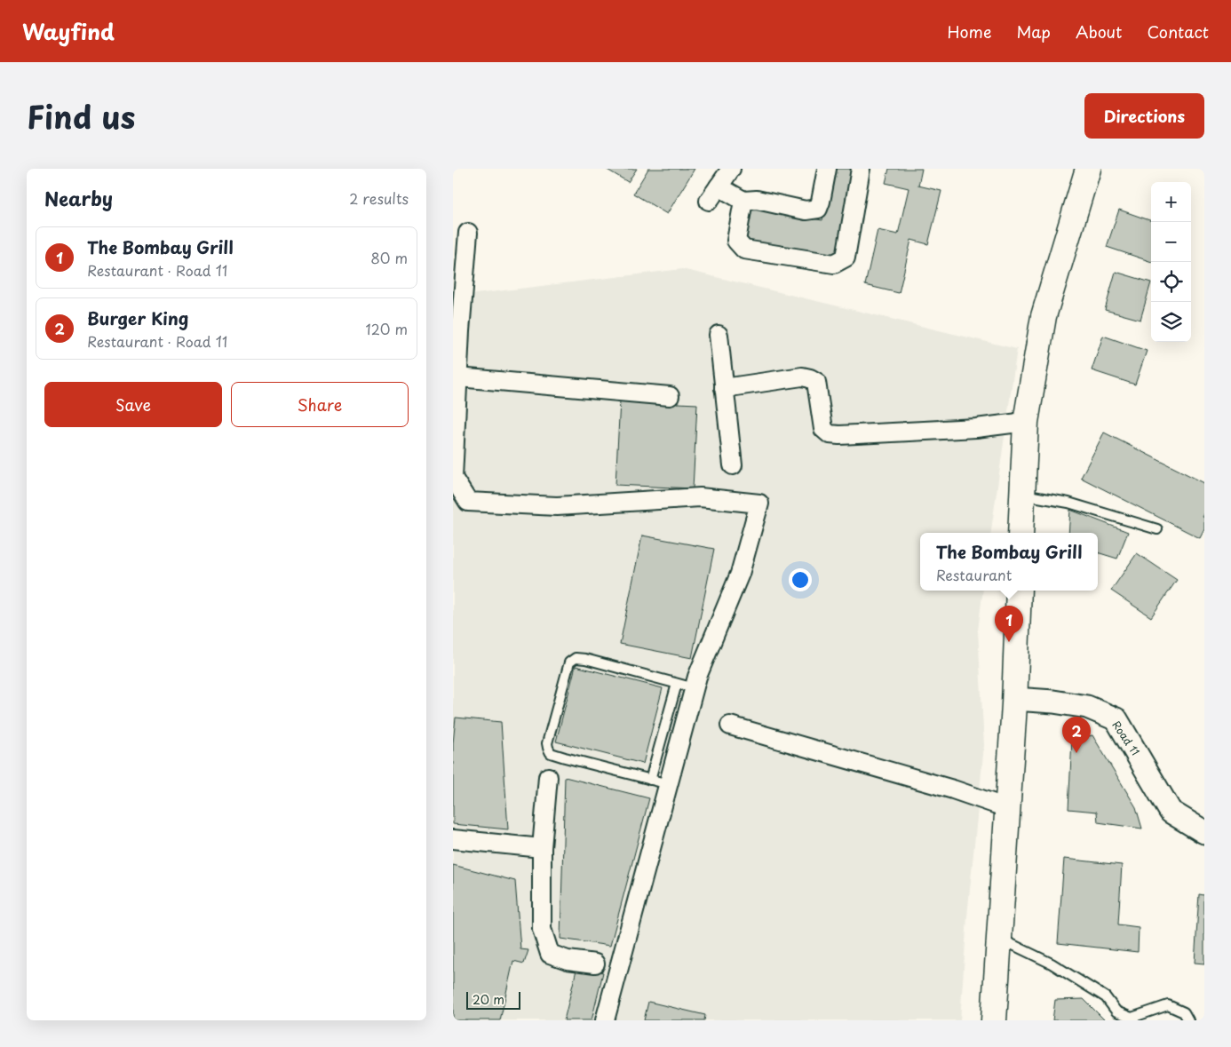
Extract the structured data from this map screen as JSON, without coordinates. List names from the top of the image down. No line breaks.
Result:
{"streets":{"street":["Road 11"]},"scale_bar":"20 m","page":{"header":"Wayfind","nav":["Home","Map","About","Contact"],"title":"Find us","buttons":["Directions",["Save","Share"]],"heading":["Nearby","2 results"],"map_buttons":["+","−"],"list":[{"mark":"1","name":"The Bombay Grill","note":"Restaurant · Road 11","value":"80 m"},{"mark":"2","name":"Burger King","note":"Restaurant · Road 11","value":"120 m"}],"popup":["The Bombay Grill","Restaurant"],"pins":["1","2"],"scale":"20 m"}}
